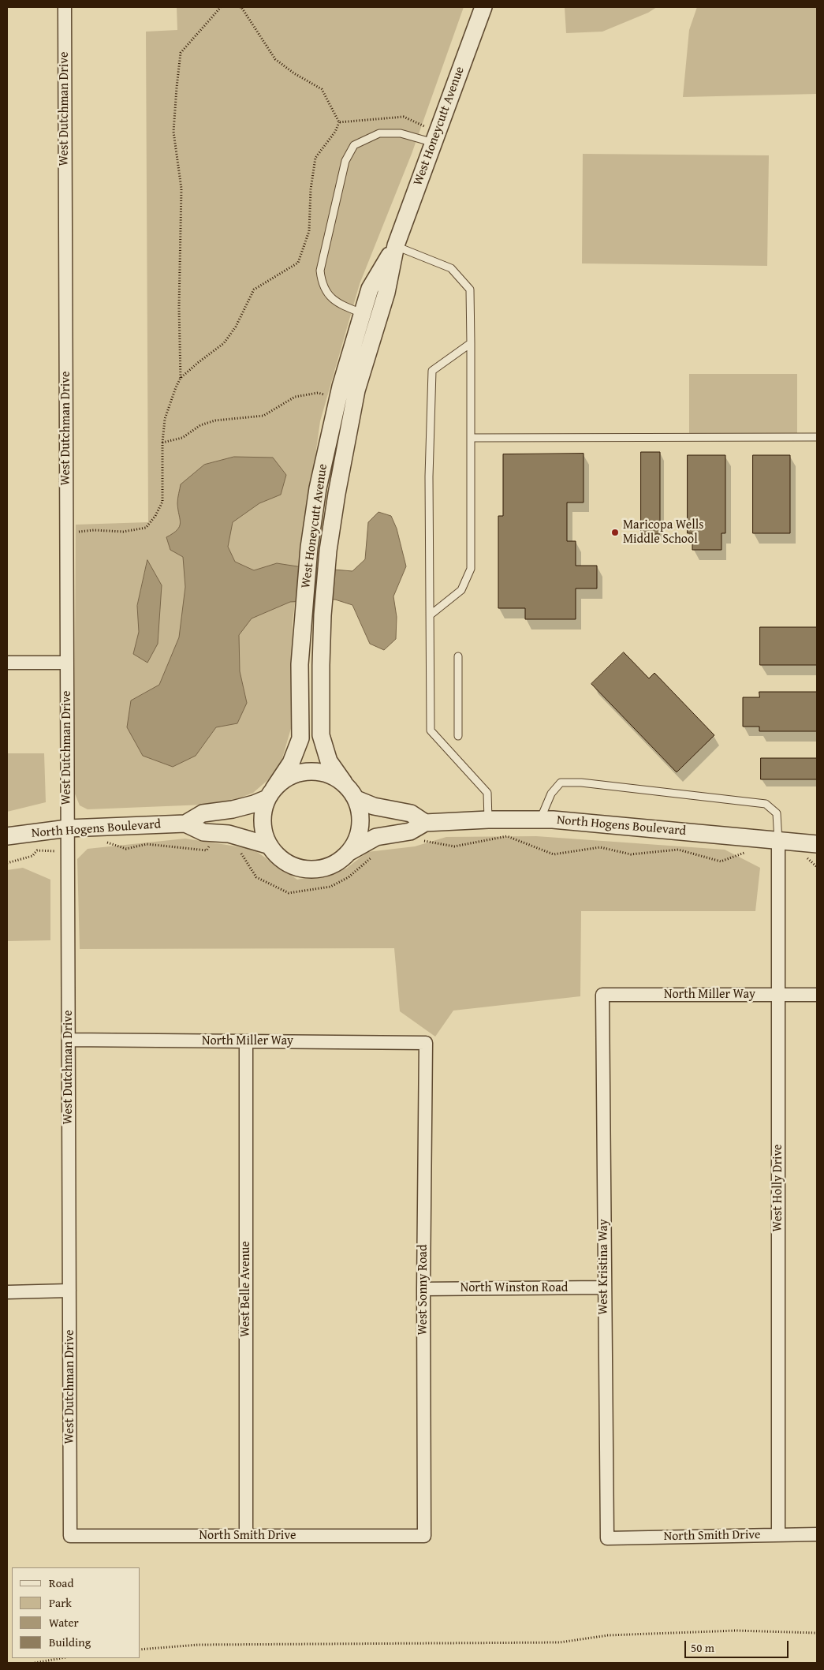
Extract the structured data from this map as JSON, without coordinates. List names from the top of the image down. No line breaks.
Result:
{"streets":{"street":["West Dutchman Drive","West Honeycutt Avenue","North Hogens Boulevard","North Miller Way","West Holly Drive","West Kristina Way","North Winston Road","West Belle Avenue","West Sonny Road","North Smith Drive"]},"crossings":[["West Dutchman Drive","North Hogens Boulevard"],["West Dutchman Drive","North Miller Way"],["West Dutchman Drive","North Smith Drive"],["West Honeycutt Avenue","North Hogens Boulevard"],["North Hogens Boulevard","West Holly Drive"],["North Miller Way","West Holly Drive"],["North Miller Way","West Kristina Way"],["North Miller Way","West Belle Avenue"],["North Miller Way","West Sonny Road"],["West Holly Drive","North Smith Drive"],["West Kristina Way","North Winston Road"],["West Kristina Way","North Smith Drive"],["North Winston Road","West Sonny Road"],["West Belle Avenue","North Smith Drive"],["West Sonny Road","North Smith Drive"]],"places":["Maricopa Wells Middle School"],"legend":["Road","Park","Water","Building"],"scale_bar":"50 m"}
